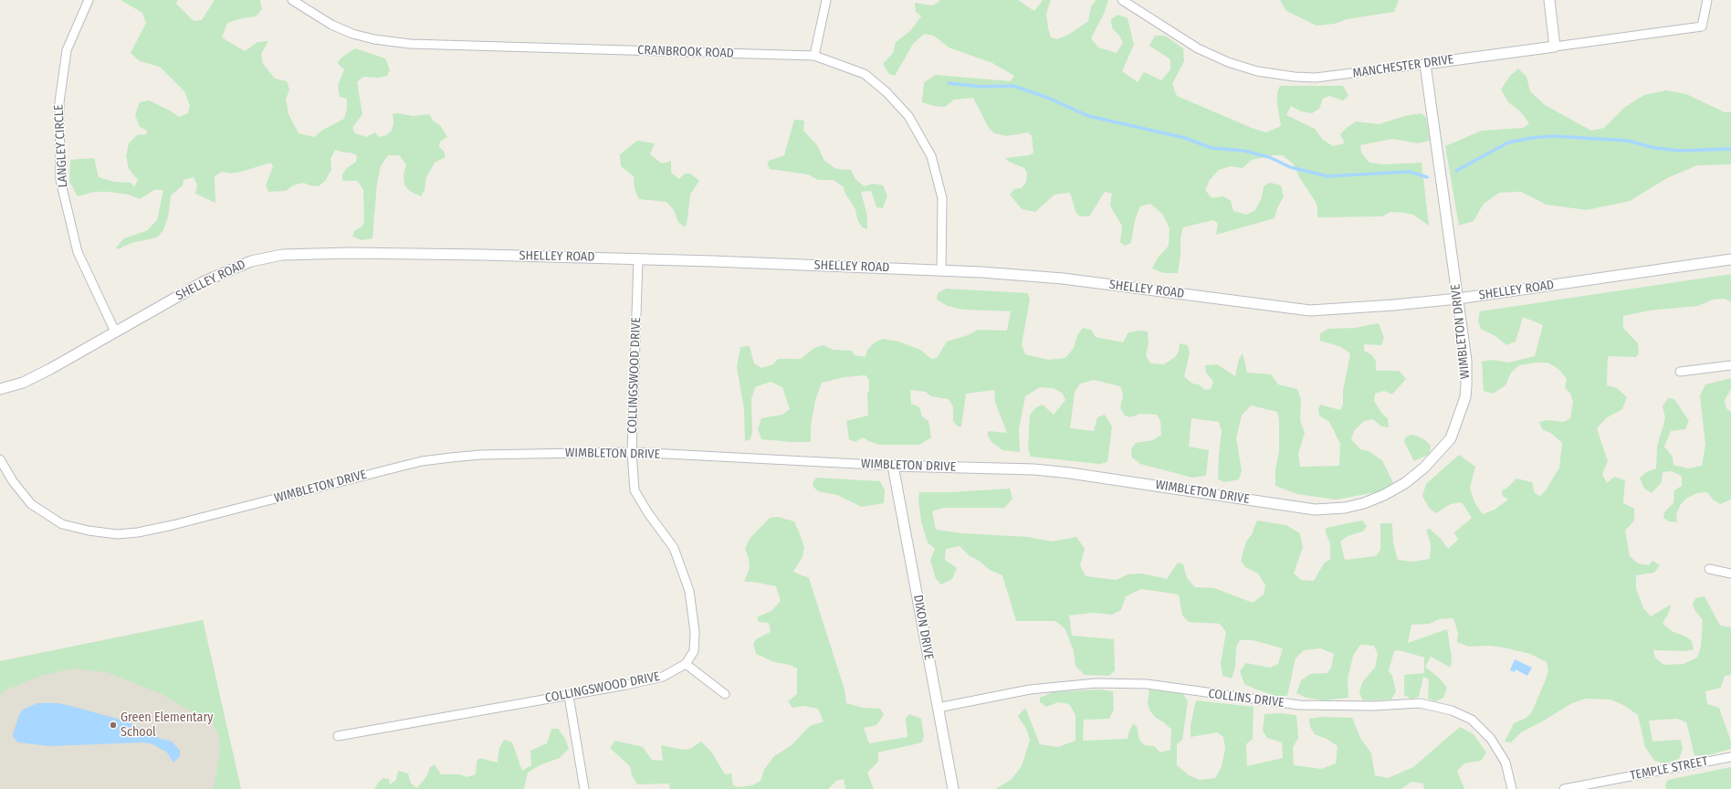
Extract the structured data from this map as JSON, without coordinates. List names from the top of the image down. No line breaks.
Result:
{"streets":{"street":["CRANBROOK ROAD","MANCHESTER DRIVE","LANGLEY CIRCLE","SHELLEY ROAD","WIMBLETON DRIVE","COLLINGSWOOD DRIVE","DIXON DRIVE","COLLINS DRIVE","TEMPLE STREET"]},"crossings":[["CRANBROOK ROAD","SHELLEY ROAD"],["MANCHESTER DRIVE","WIMBLETON DRIVE"],["LANGLEY CIRCLE","SHELLEY ROAD"],["SHELLEY ROAD","WIMBLETON DRIVE"],["SHELLEY ROAD","COLLINGSWOOD DRIVE"],["WIMBLETON DRIVE","COLLINGSWOOD DRIVE"],["WIMBLETON DRIVE","DIXON DRIVE"],["DIXON DRIVE","COLLINS DRIVE"]],"places":["Green Elementary School"]}
